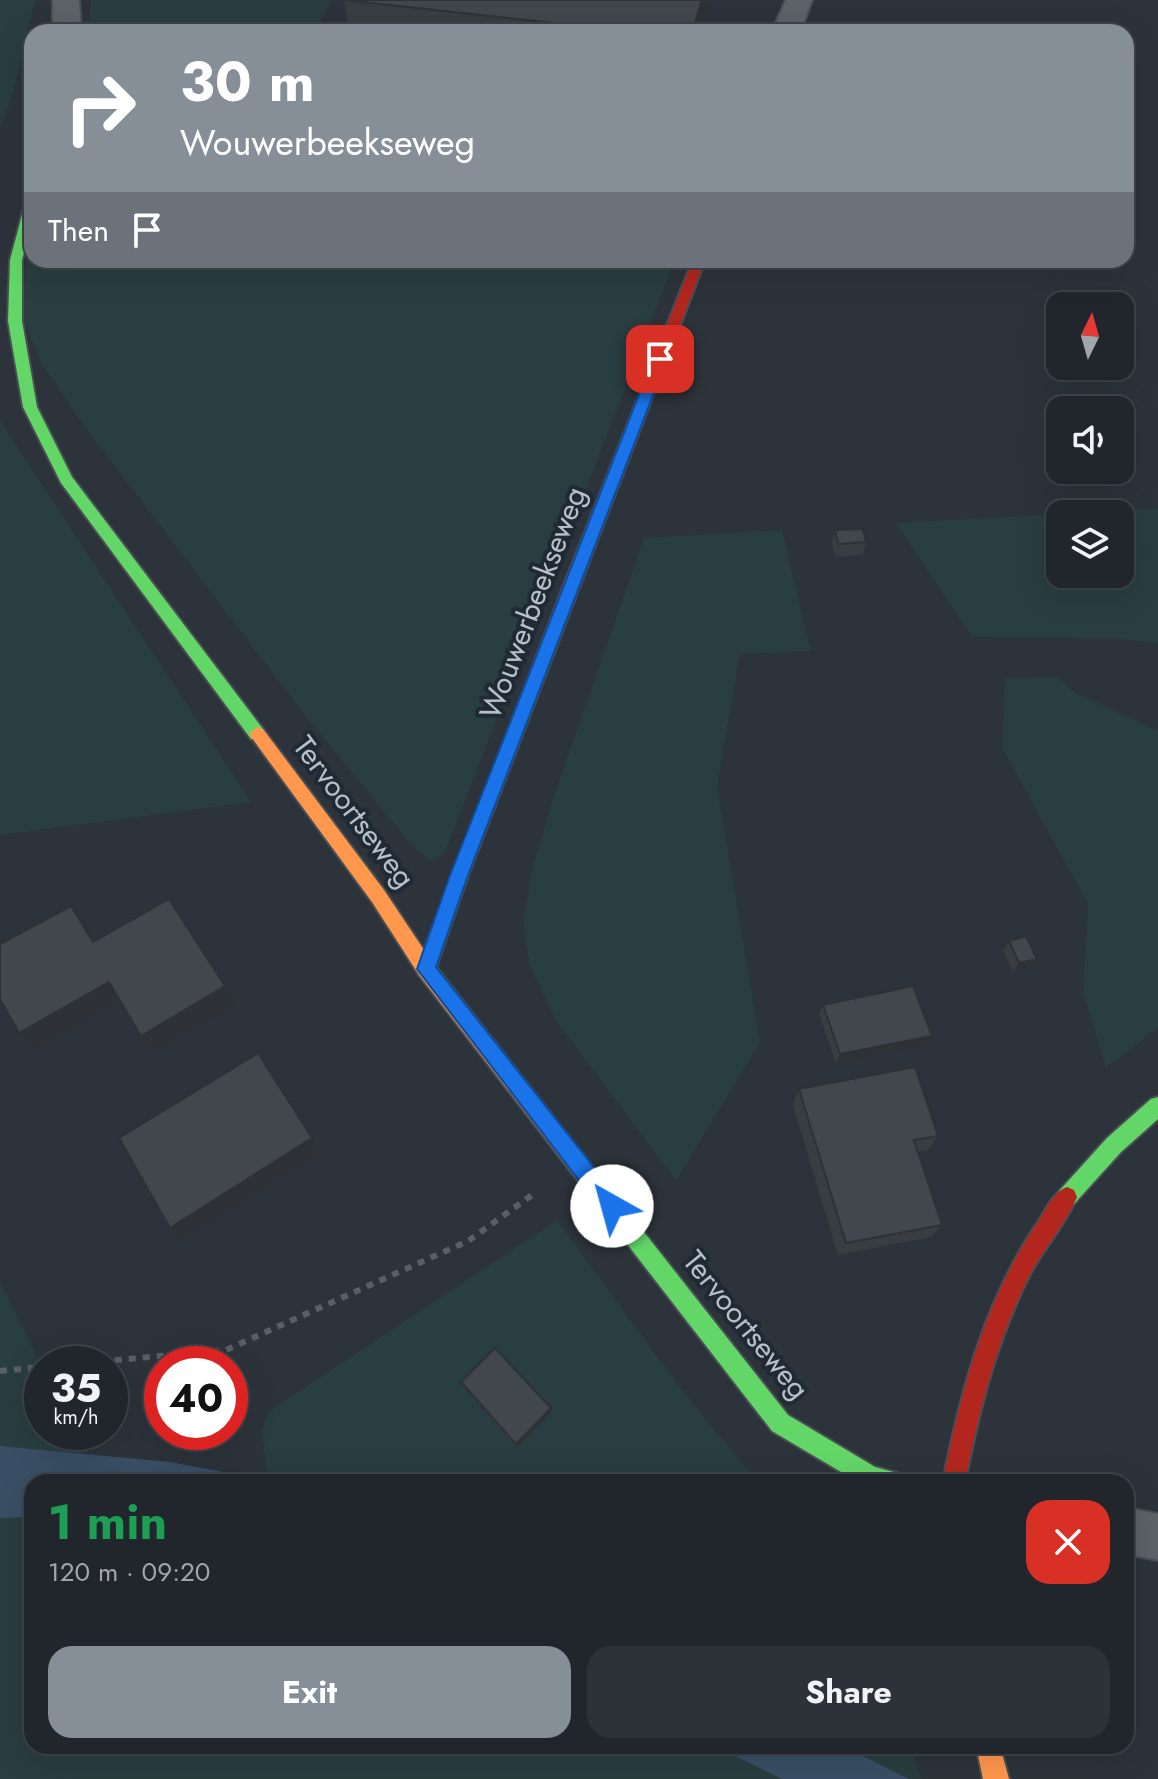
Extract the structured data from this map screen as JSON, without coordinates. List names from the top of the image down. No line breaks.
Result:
{"streets":{"street":["Wouwerbeekseweg","Tervoortseweg"]},"crossings":[["Wouwerbeekseweg","Tervoortseweg"]],"north":"top","page":{"turn":["30 m","Wouwerbeekseweg"],"then":"Then","speed":"35 km/h","limit":"40","heading":["1 min","120 m · 09:20"],"buttons":["Exit","Share"]}}
